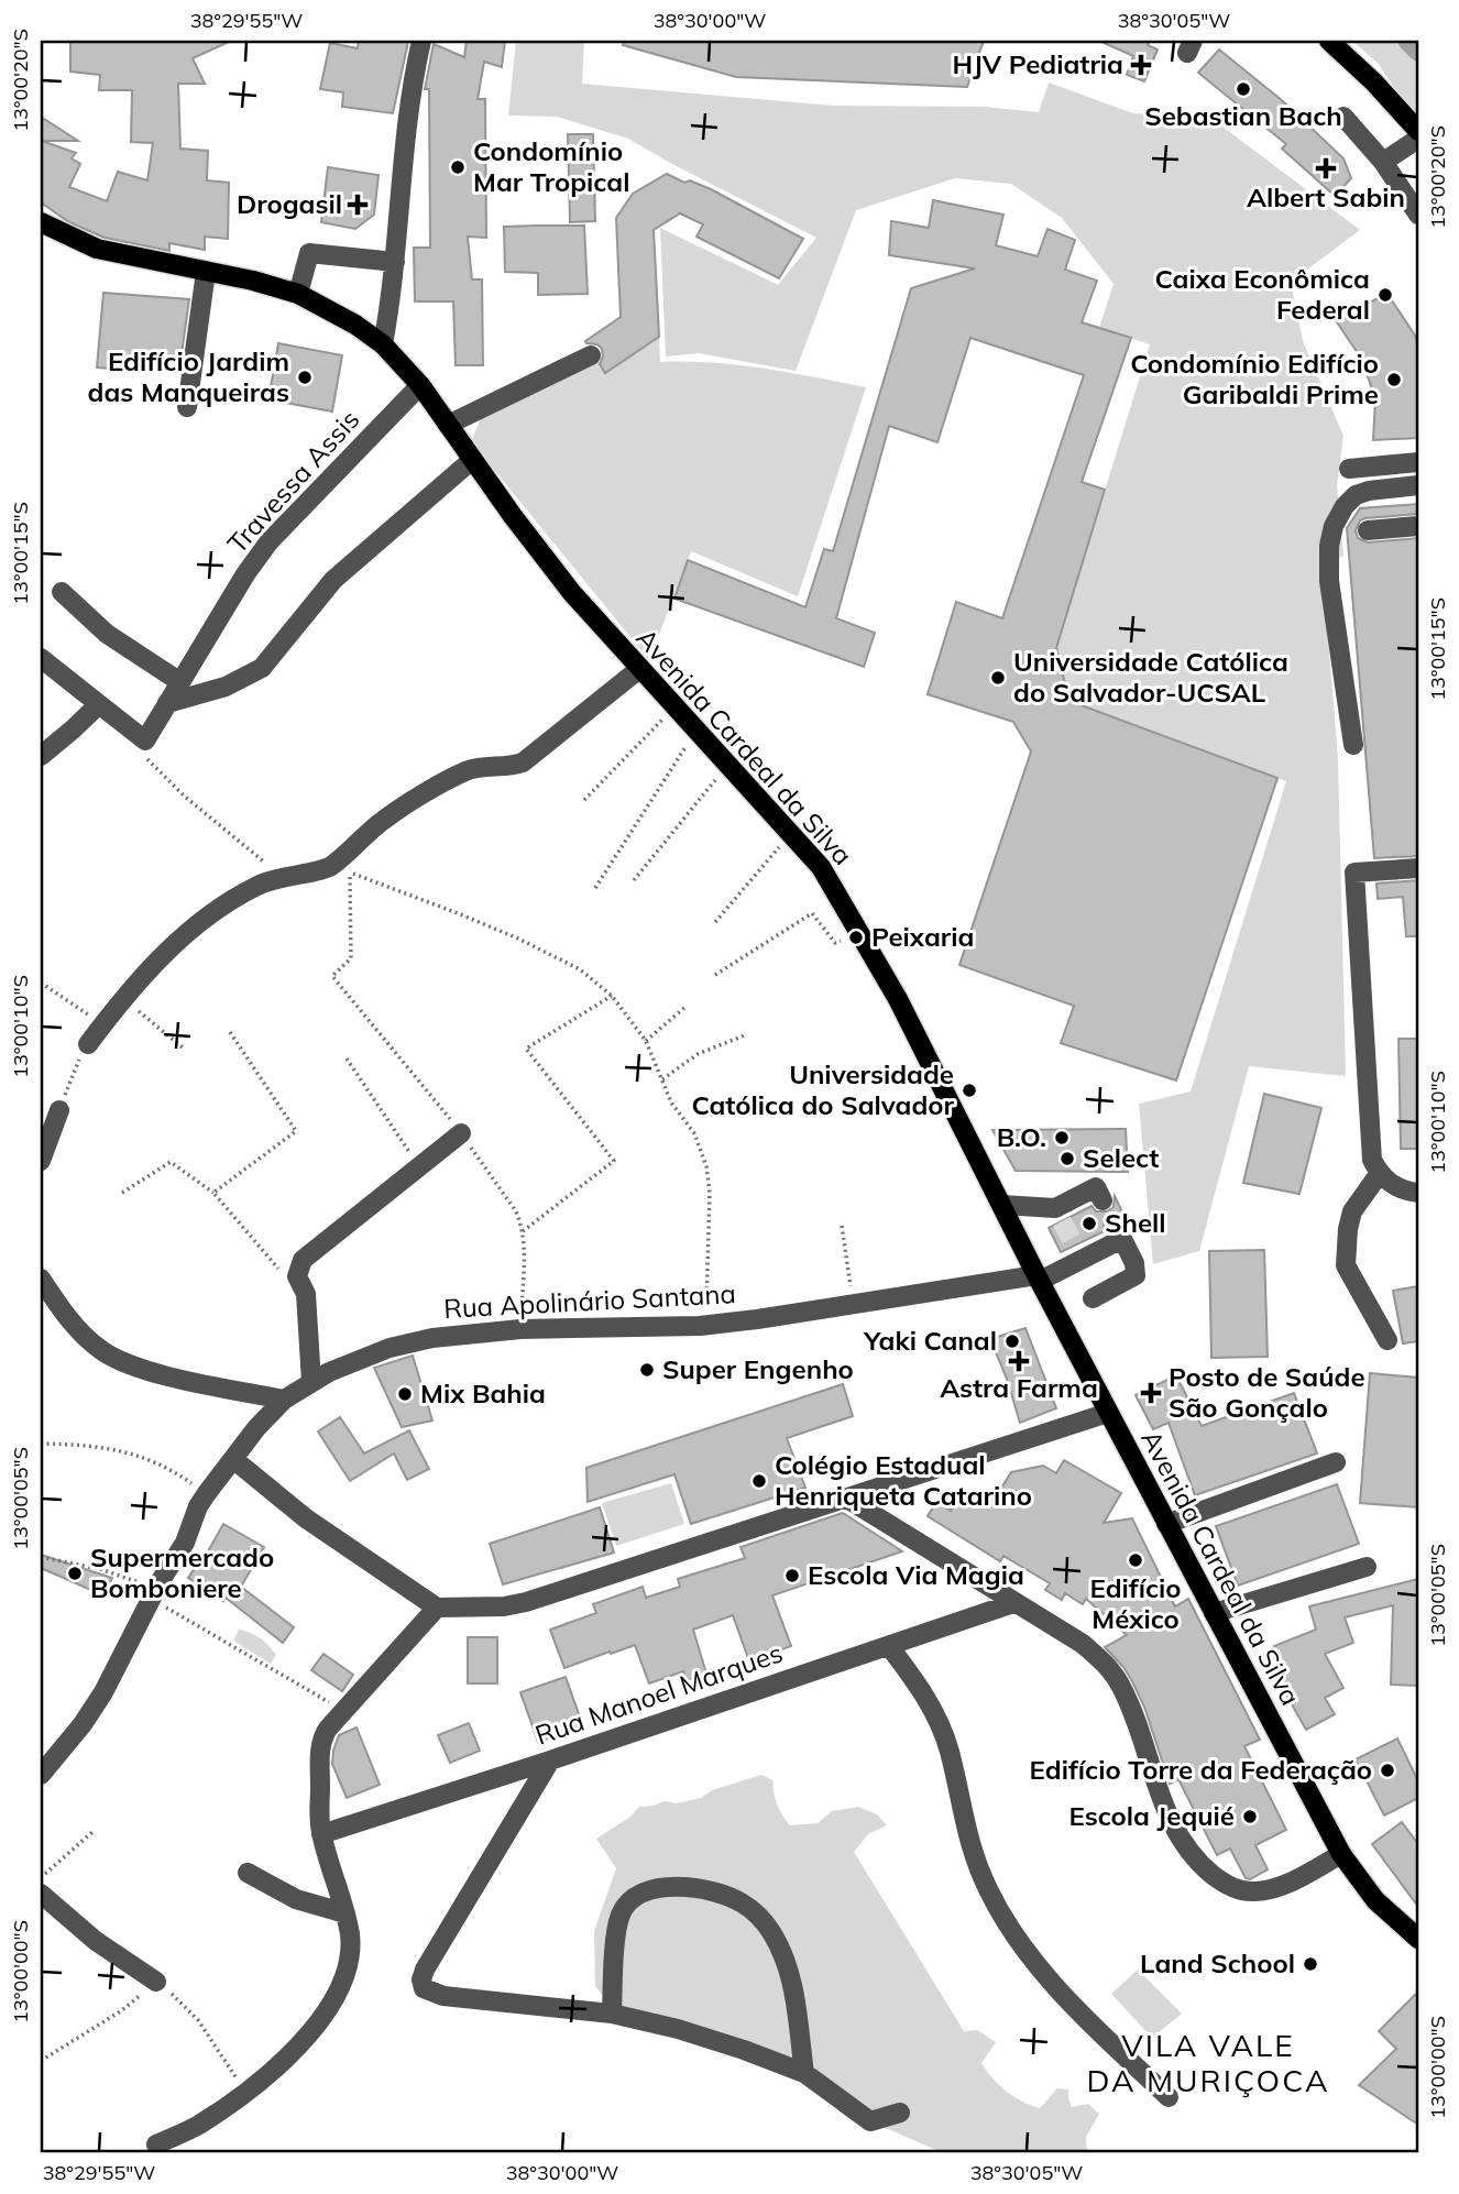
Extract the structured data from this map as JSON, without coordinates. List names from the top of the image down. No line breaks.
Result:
{"streets":{"main road":["Avenida Cardeal da Silva"],"street":["Travessa Assis","Rua Apolinário Santana","Rua Manoel Marques"]},"crossings":[["Travessa Assis","Avenida Cardeal da Silva"],["Avenida Cardeal da Silva","Rua Apolinário Santana"]],"districts":["VILA VALE DA MURIÇOCA"],"places":{"health":["HJV Pediatria","Albert Sabin","Drogasil","Astra Farma","Posto de Saúde São Gonçalo"],"other":["Sebastian Bach","Condomínio Mar Tropical","Caixa Econômica Federal","Edifício Jardim das Manqueiras","Condomínio Edifício Garibaldi Prime","Universidade Católica do Salvador-UCSAL","Peixaria","Universidade Católica do Salvador","B.O.","Select","Shell","Yaki Canal","Super Engenho","Mix Bahia","Colégio Estadual Henriqueta Catarino","Edifício México","Supermercado Bomboniere","Escola Via Magia","Edifício Torre da Federação","Escola Jequié","Land School"]},"coordinates":["38°29'55\"W","38°30'00\"W","38°30'05\"W","13°00'20\"S","13°00'15\"S","13°00'10\"S","13°00'05\"S","13°00'00\"S"]}
